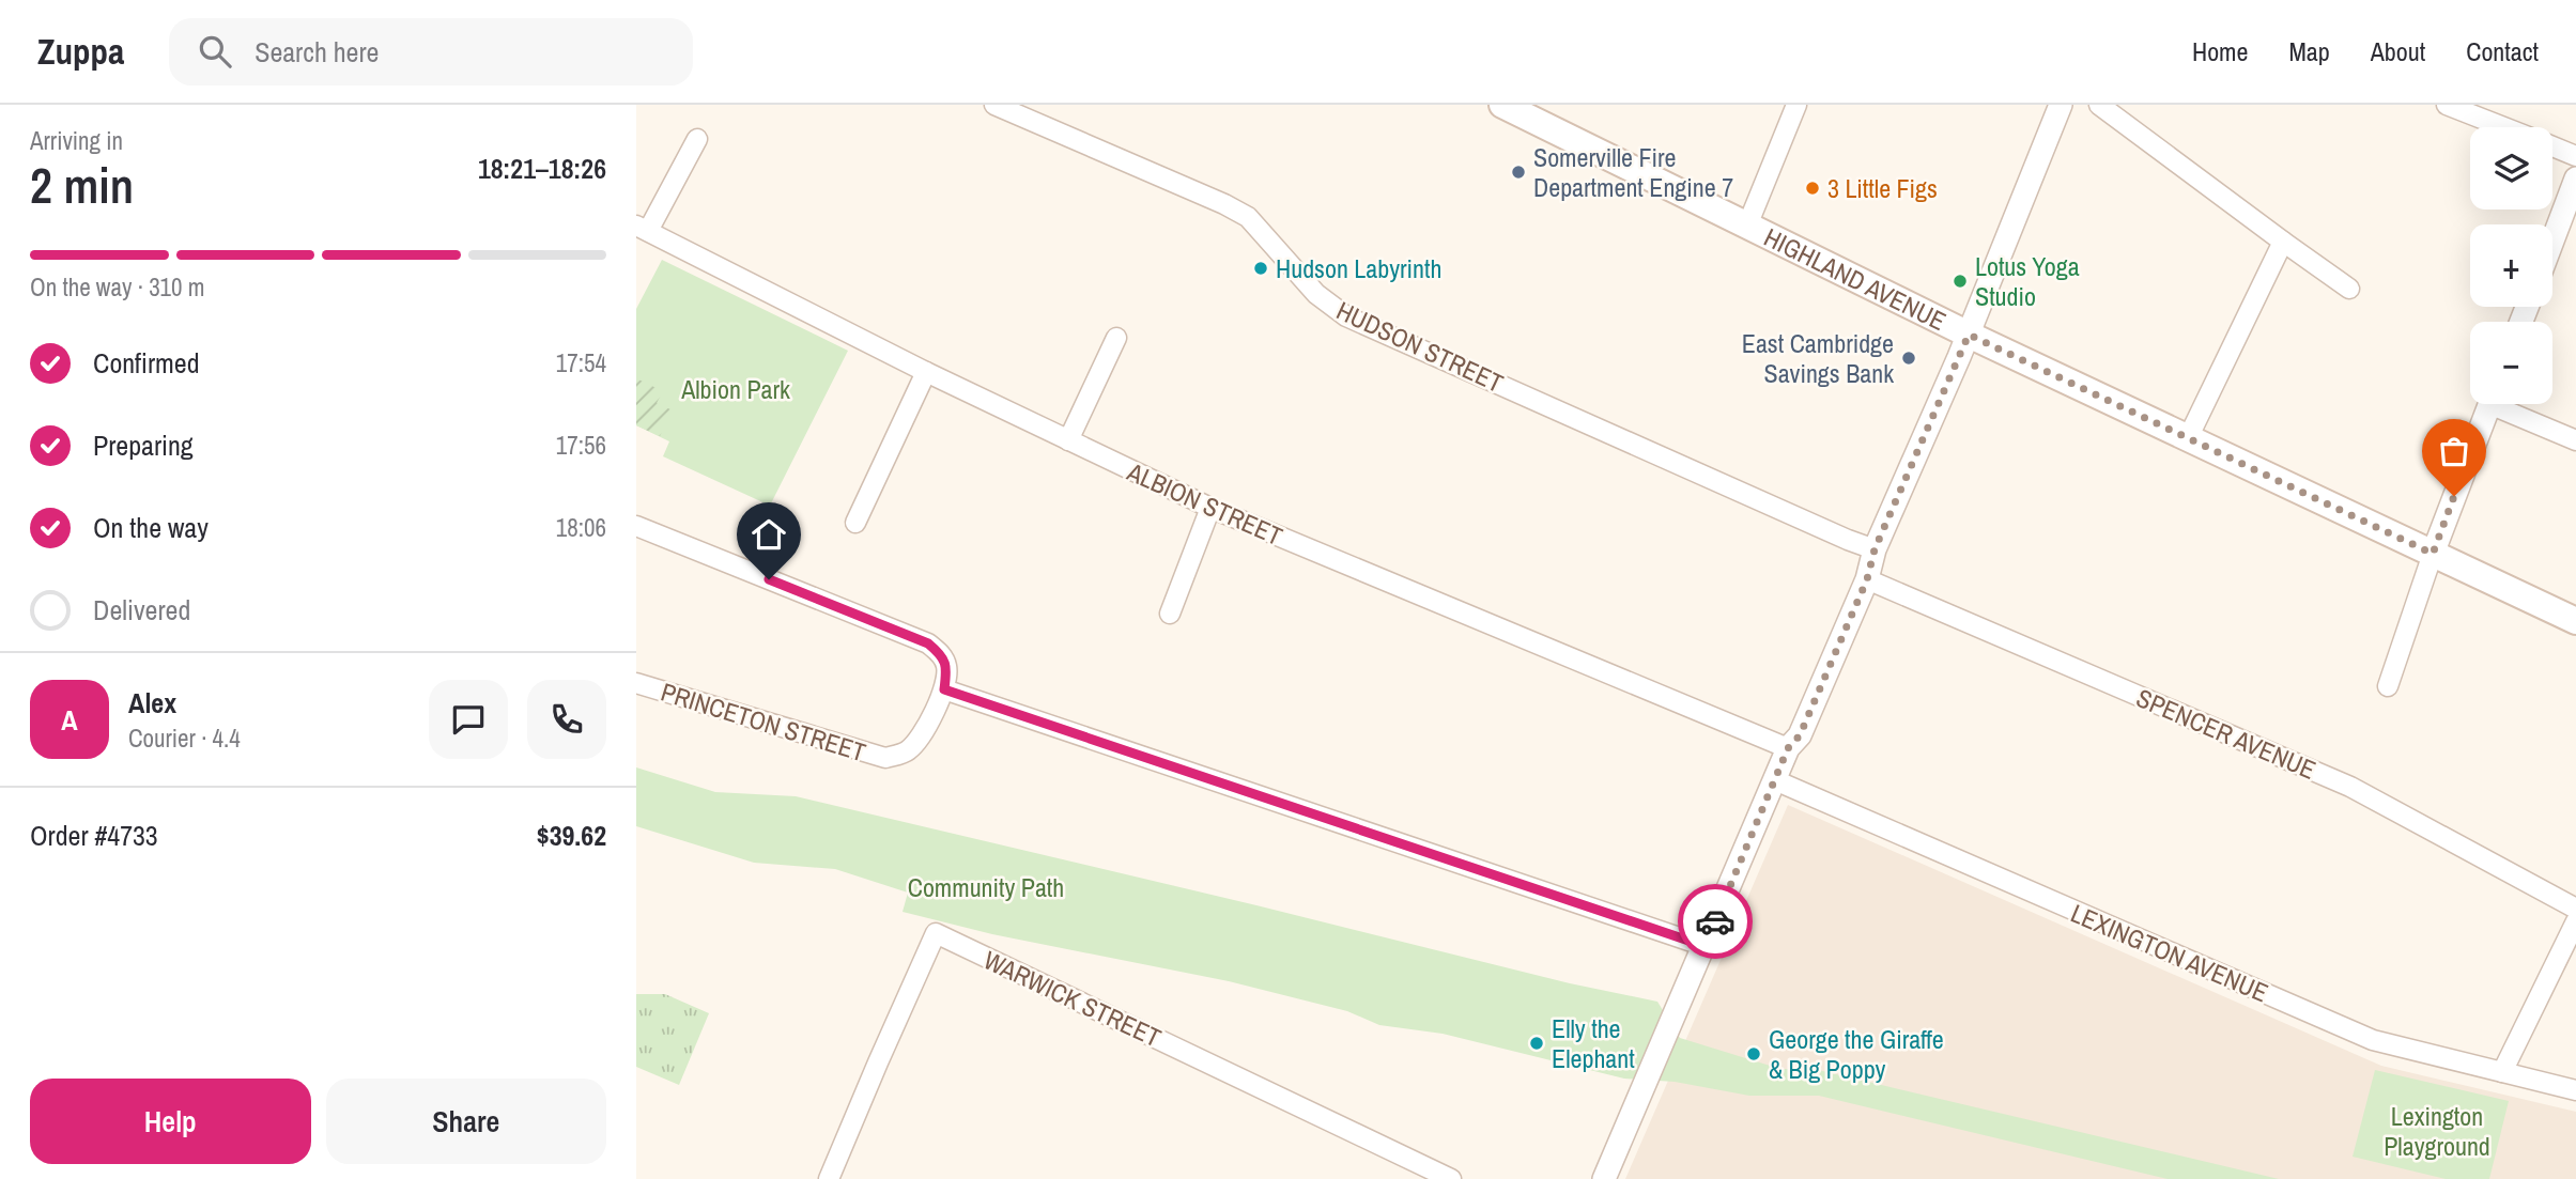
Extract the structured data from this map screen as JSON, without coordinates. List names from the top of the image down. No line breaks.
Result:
{"streets":{"main road":["HIGHLAND AVENUE"],"street":["HUDSON STREET","ALBION STREET","PRINCETON STREET","SPENCER AVENUE","LEXINGTON AVENUE","WARWICK STREET"]},"parks":["Albion Park","Community Path","Lexington Playground"],"places":["Somerville Fire Department Engine 7","3 Little Figs","Hudson Labyrinth","Lotus Yoga Studio","East Cambridge Savings Bank","Elly the Elephant","George the Giraffe & Big Poppy"],"page":{"header":"Zuppa","search":"Search here","nav":["Home","Map","About","Contact"],"heading":["2 min","Arriving in","18:21–18:26"],"panel":["Alex","Courier · 4.4","Order #4733","$39.62"],"map_buttons":["+","−"],"bar":"On the way · 310 m","list":[["Confirmed","17:54"],["Preparing","17:56"],["On the way","18:06"],"Delivered"],"round":"A","buttons":["Help","Share"]}}
